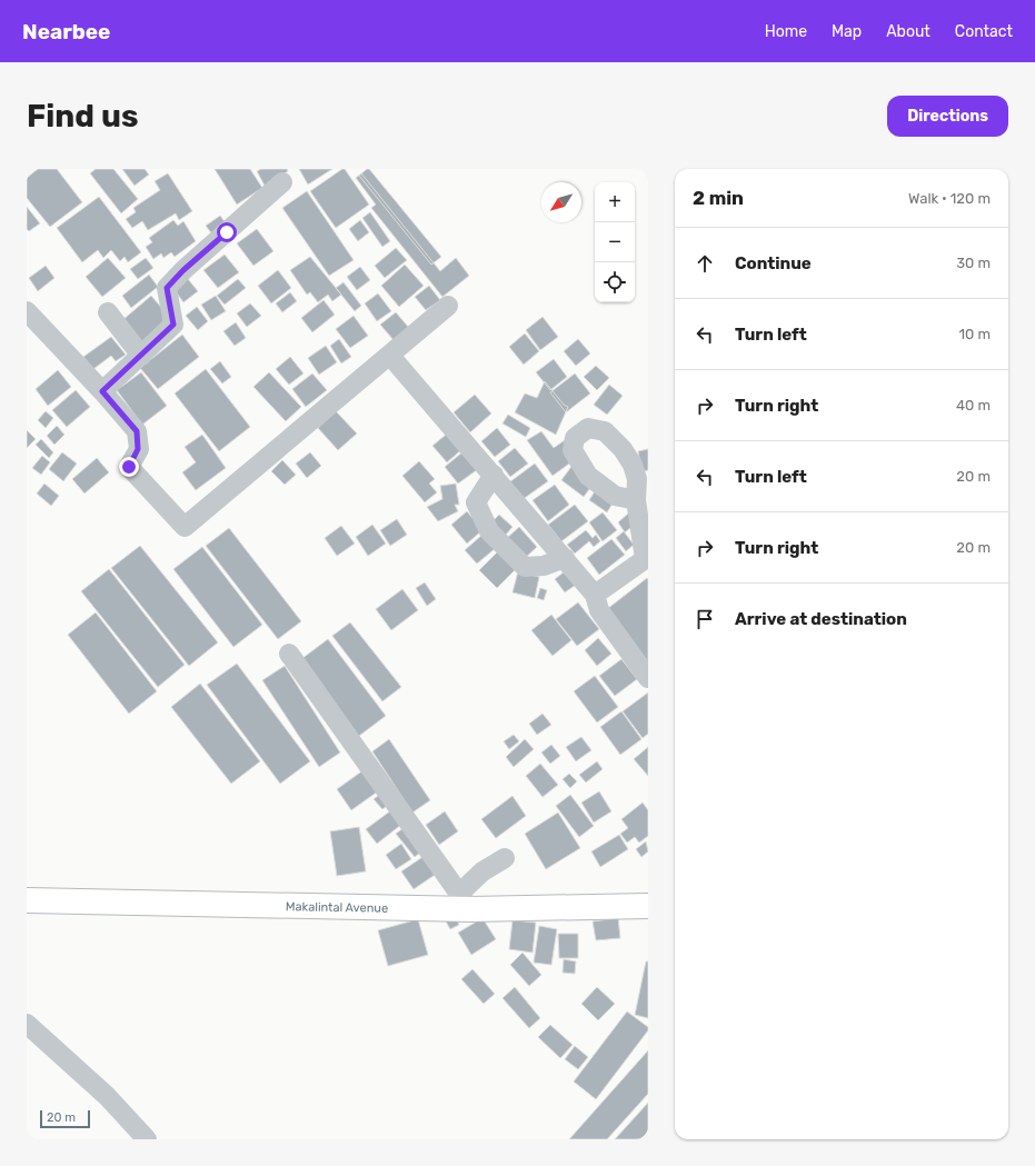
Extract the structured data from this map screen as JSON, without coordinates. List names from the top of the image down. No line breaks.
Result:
{"streets":{"main road":["Makalintal Avenue"]},"scale_bar":"20 m","north":"bottom left","page":{"header":"Nearbee","nav":["Home","Map","About","Contact"],"buttons":"Directions","title":"Find us","heading":["2 min","Walk · 120 m"],"map_buttons":["+","−"],"list":[["Continue","30 m"],["Turn left","10 m"],["Turn right","40 m"],["Turn left","20 m"],["Turn right","20 m"],"Arrive at destination"],"scale":"20 m"}}
